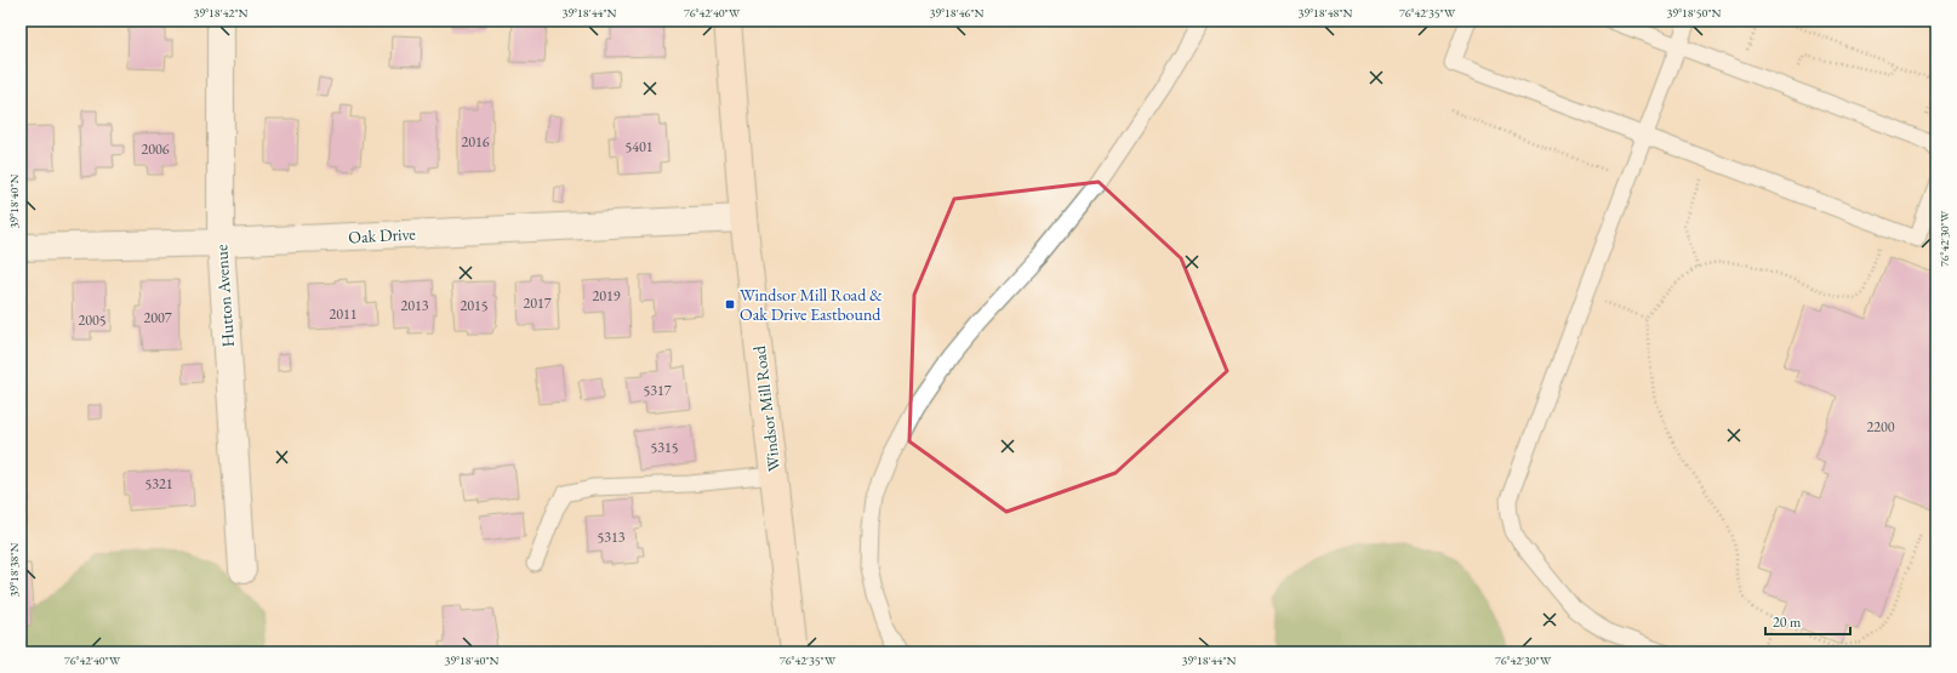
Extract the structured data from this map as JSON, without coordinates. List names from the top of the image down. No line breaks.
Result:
{"streets":{"main road":["Windsor Mill Road"],"street":["Oak Drive","Hutton Avenue"]},"crossings":[["Oak Drive","Hutton Avenue"],["Oak Drive","Windsor Mill Road"]],"places":{"transit":["Windsor Mill Road & Oak Drive Eastbound"]},"house_numbers":["2016","5401","2006","2019","2017","2013","2015","2011","2007","2005","5317","2200","5315","5321","5313"],"scale_bar":"20 m","coordinates":["39°18'42\"N","39°18'44\"N","76°42'40\"W","39°18'46\"N","39°18'48\"N","76°42'35\"W","39°18'50\"N","39°18'40\"N","76°42'30\"W","39°18'38\"N"]}
